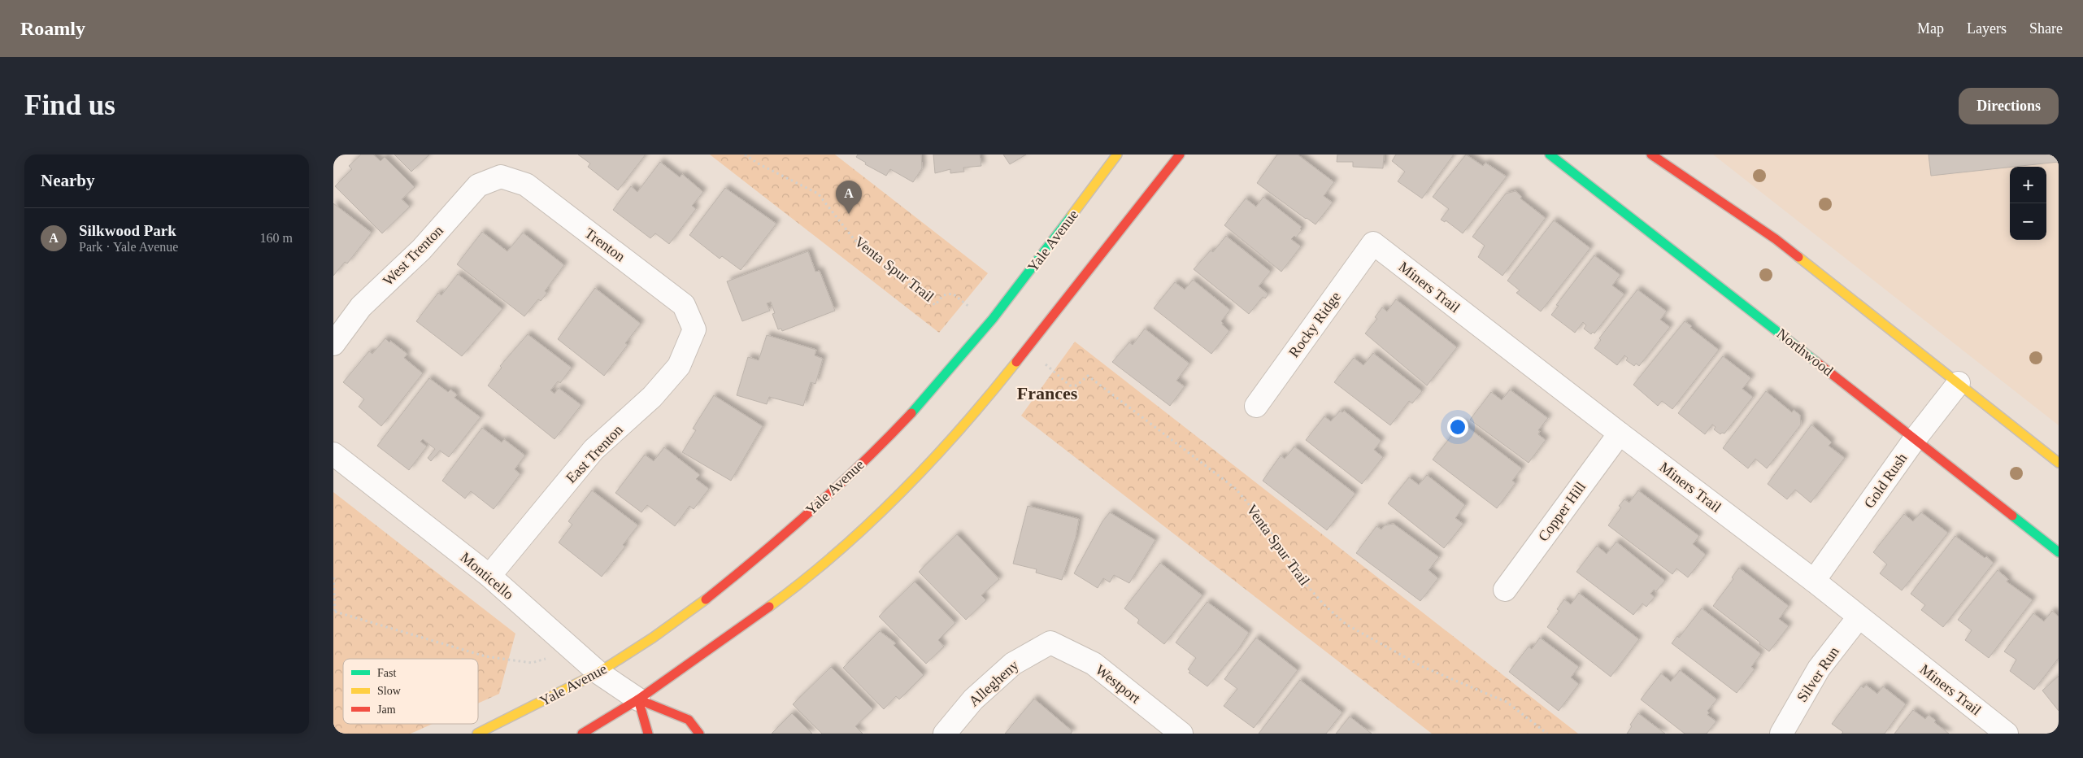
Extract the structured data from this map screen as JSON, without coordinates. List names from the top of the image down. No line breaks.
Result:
{"streets":{"main road":["Yale Avenue","Northwood","Monticello"],"street":["Trenton","West Trenton","Miners Trail","Rocky Ridge","East Trenton","Gold Rush","Copper Hill","Silver Run","Allegheny","Westport"],"path":["Venta Spur Trail"]},"crossings":[["Yale Avenue","Venta Spur Trail"],["Yale Avenue","Monticello"],["Trenton","West Trenton"],["Trenton","East Trenton"],["Miners Trail","Rocky Ridge"],["Miners Trail","Gold Rush"],["Miners Trail","Copper Hill"],["Miners Trail","Silver Run"],["Northwood","Gold Rush"],["East Trenton","Monticello"],["Allegheny","Westport"]],"districts":["Frances"],"legend":["Fast","Slow","Jam"],"page":{"header":"Roamly","nav":["Map","Layers","Share"],"buttons":"Directions","title":"Find us","heading":"Nearby","map_buttons":["+","−"],"pins":"A","list":[{"mark":"A","name":"Silkwood Park","note":"Park · Yale Avenue","value":"160 m"}]}}
